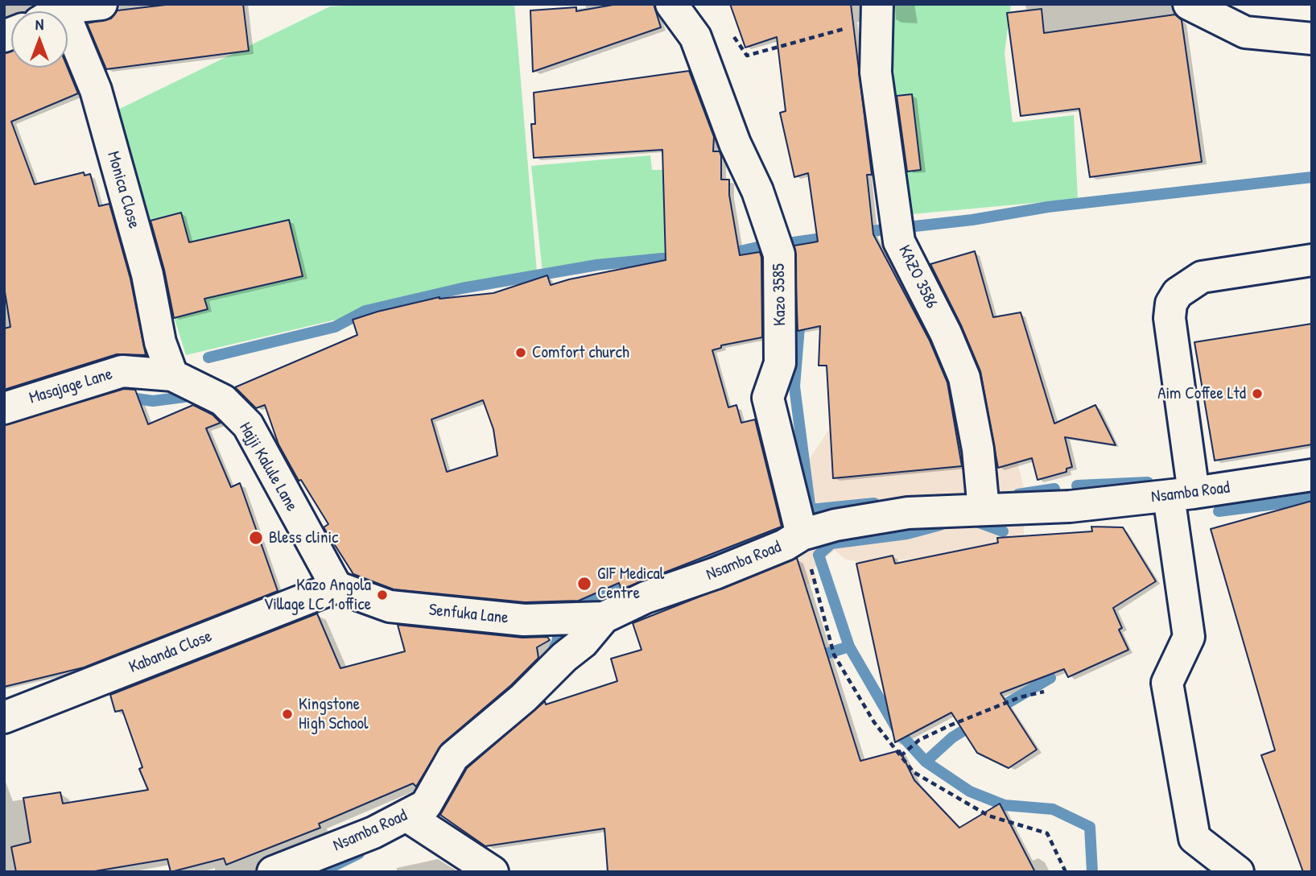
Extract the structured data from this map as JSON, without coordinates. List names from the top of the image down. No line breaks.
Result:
{"streets":{"street":["Monica Close","KAZO 3586","Kazo 3585","Masajage Lane","Hajji Kalule Lane","Nsamba Road","Senfuka Lane","Kabanda Close"]},"crossings":[["Monica Close","Masajage Lane"],["Monica Close","Hajji Kalule Lane"],["KAZO 3586","Nsamba Road"],["Kazo 3585","Nsamba Road"],["Masajage Lane","Hajji Kalule Lane"],["Hajji Kalule Lane","Senfuka Lane"],["Hajji Kalule Lane","Kabanda Close"],["Nsamba Road","Senfuka Lane"],["Senfuka Lane","Kabanda Close"]],"places":["Comfort church","Aim Coffee Ltd","Bless clinic","GIF Medical Centre","Kazo Angola Village LC 1 office","Kingstone High School"],"north":"top"}
